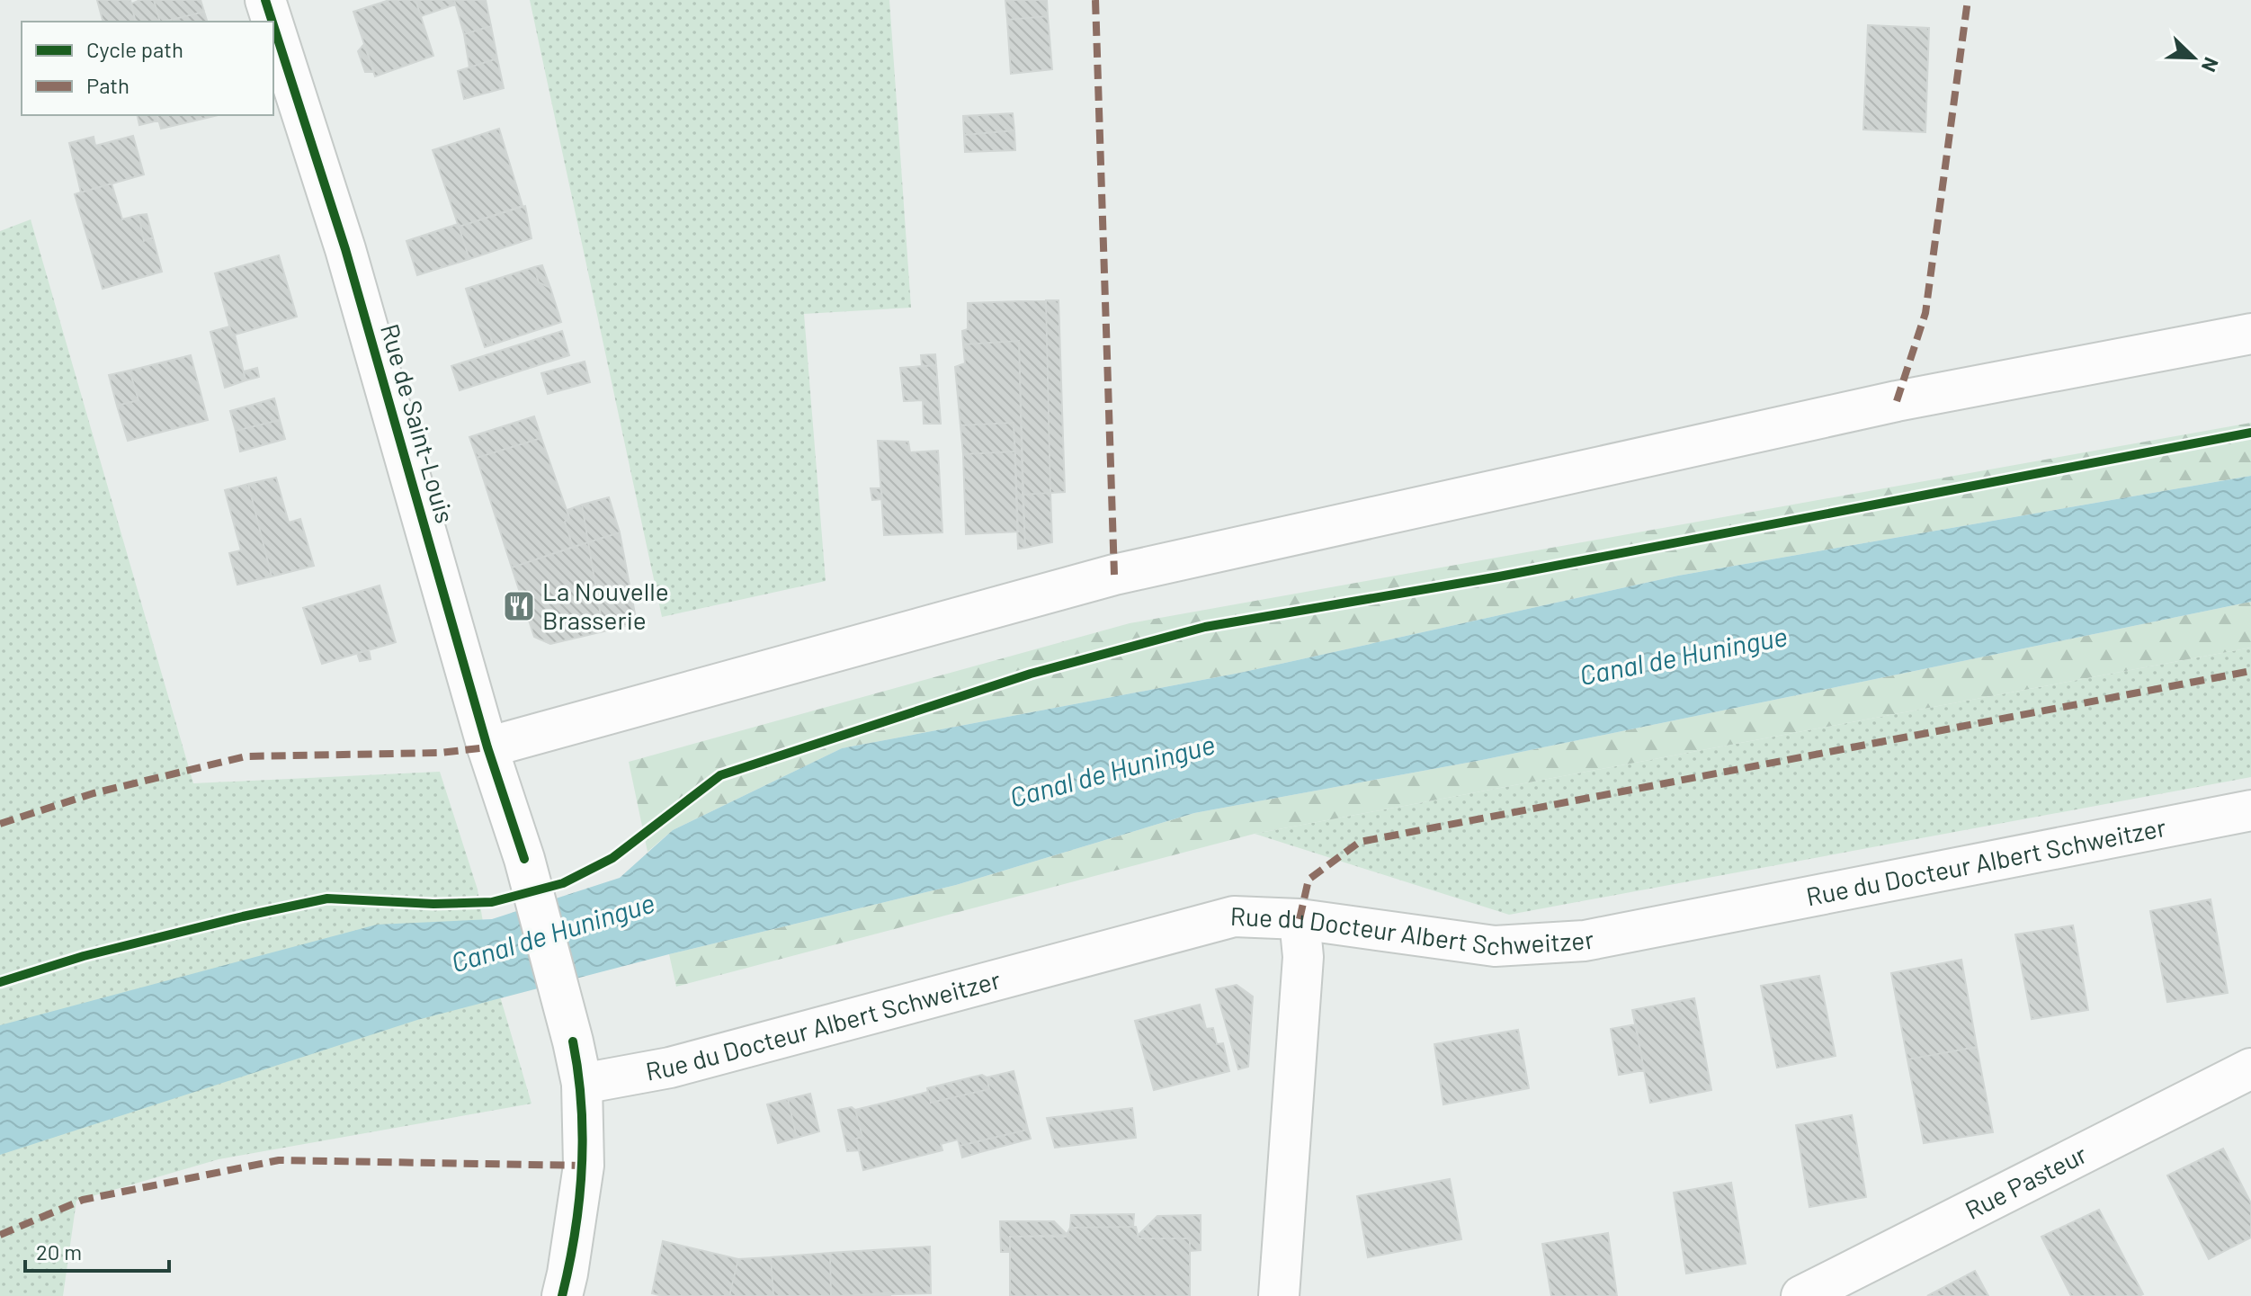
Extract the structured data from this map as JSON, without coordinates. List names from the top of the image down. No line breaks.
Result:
{"streets":{"street":["Rue de Saint-Louis","Rue du Docteur Albert Schweitzer","Rue Pasteur"]},"crossings":[["Rue de Saint-Louis","Rue du Docteur Albert Schweitzer"]],"water":["Canal de Huningue"],"places":{"restaurant":["La Nouvelle Brasserie"]},"legend":["Cycle path","Path"],"scale_bar":"20 m","north":"bottom right"}
